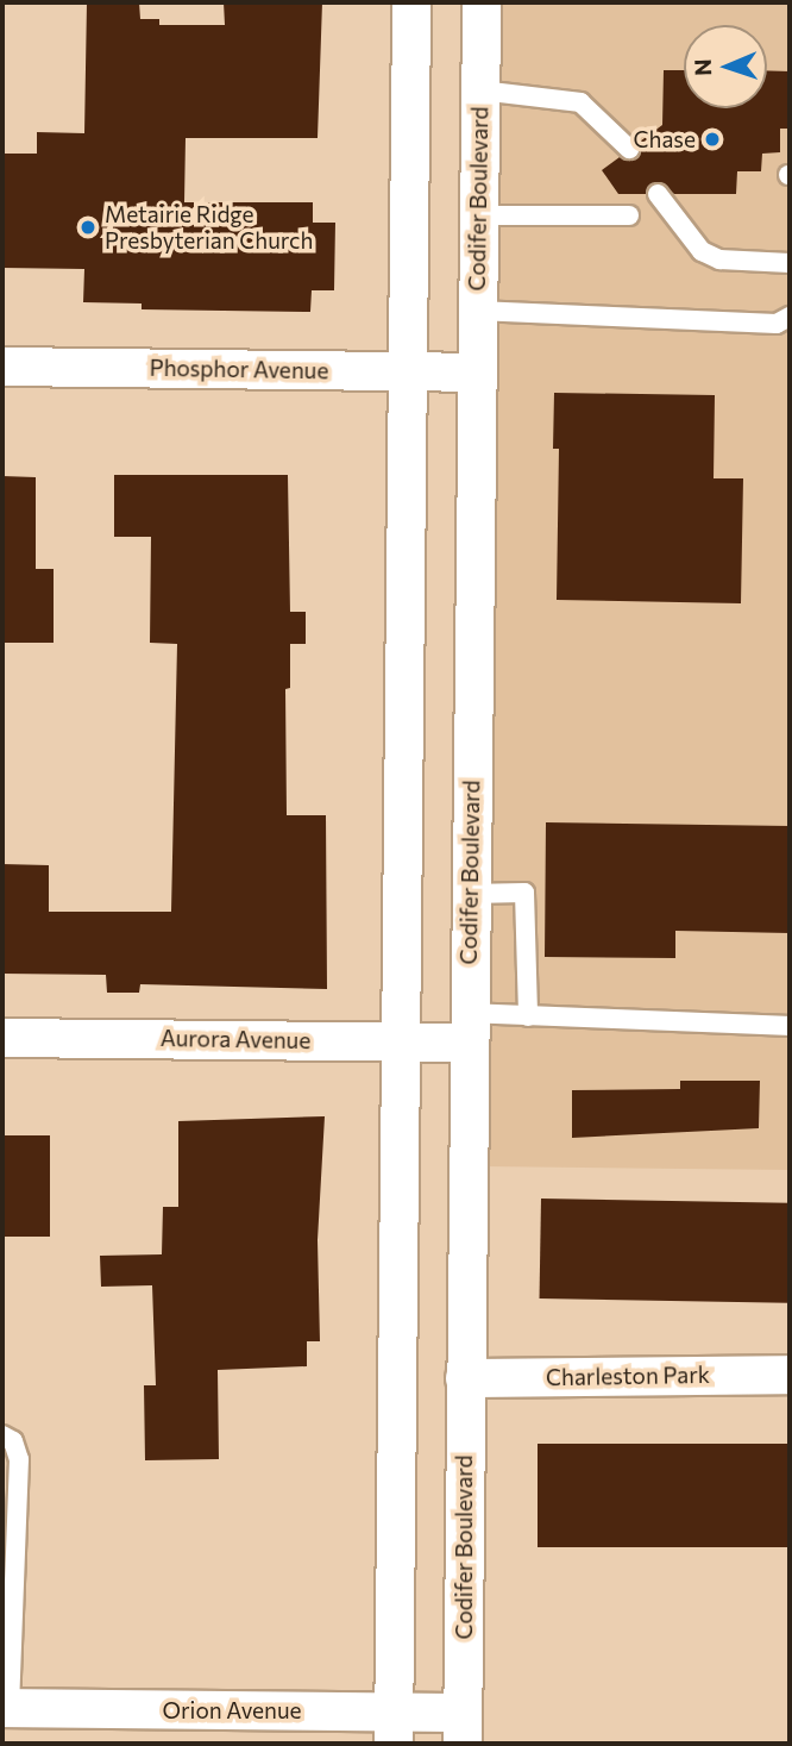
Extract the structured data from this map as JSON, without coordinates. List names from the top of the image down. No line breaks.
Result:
{"streets":{"street":["Codifer Boulevard","Phosphor Avenue","Aurora Avenue","Charleston Park","Orion Avenue"]},"crossings":[["Codifer Boulevard","Phosphor Avenue"],["Codifer Boulevard","Aurora Avenue"],["Codifer Boulevard","Charleston Park"],["Codifer Boulevard","Orion Avenue"]],"places":["Chase","Metairie Ridge Presbyterian Church"],"north":"left"}
